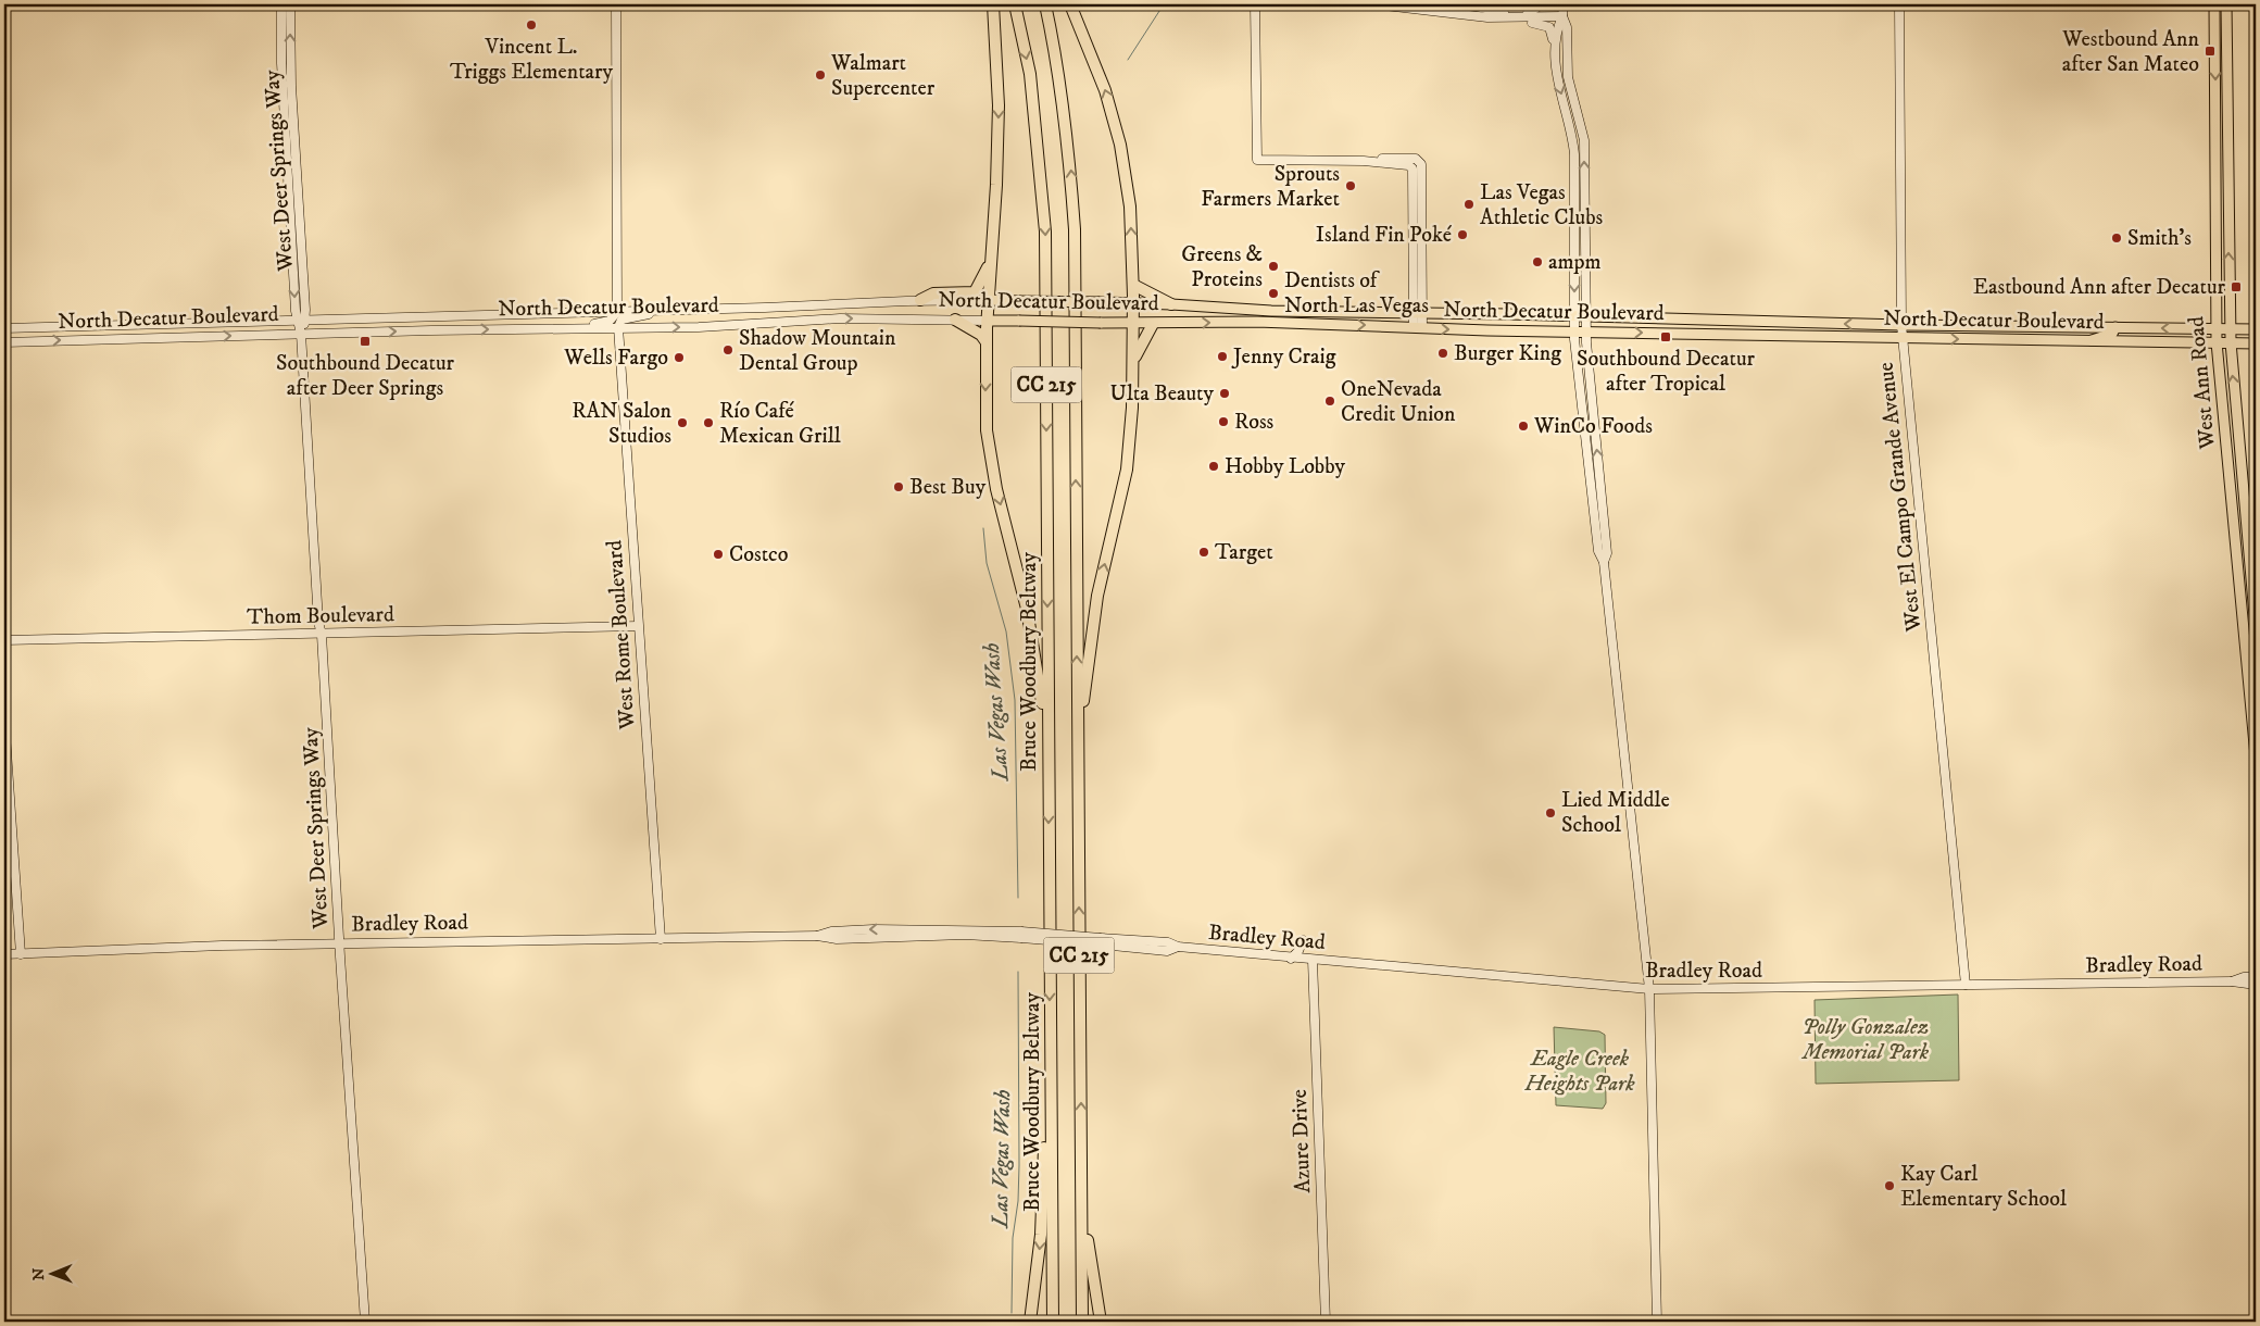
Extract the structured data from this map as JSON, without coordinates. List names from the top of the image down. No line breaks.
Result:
{"streets":{"highway":["CC 215","Bruce Woodbury Beltway"],"main road":["North Decatur Boulevard","West Ann Road"],"street":["West Deer Springs Way","West El Campo Grande Avenue","Thom Boulevard","West Rome Boulevard","Bradley Road","Azure Drive"]},"crossings":[["West Deer Springs Way","North Decatur Boulevard"],["West Deer Springs Way","Thom Boulevard"],["West Deer Springs Way","Bradley Road"],["North Decatur Boulevard","West Ann Road"],["North Decatur Boulevard","West El Campo Grande Avenue"],["North Decatur Boulevard","West Rome Boulevard"],["West El Campo Grande Avenue","Bradley Road"],["Thom Boulevard","West Rome Boulevard"],["West Rome Boulevard","Bradley Road"],["Bradley Road","Azure Drive"]],"water":["Las Vegas Wash"],"parks":["Polly Gonzalez Memorial Park","Eagle Creek Heights Park"],"places":{"other":["Vincent L. Triggs Elementary","Walmart Supercenter","Sprouts Farmers Market","Las Vegas Athletic Clubs","Island Fin Poké","Smith's","ampm","Greens & Proteins","Dentists of North Las Vegas","Shadow Mountain Dental Group","Burger King","Jenny Craig","Wells Fargo","Ulta Beauty","OneNevada Credit Union","Ross","RAN Salon Studios","Río Café Mexican Grill","WinCo Foods","Hobby Lobby","Best Buy","Target","Costco","Lied Middle School","Kay Carl Elementary School"],"transit":["Westbound Ann after San Mateo","Eastbound Ann after Decatur","Southbound Decatur after Tropical","Southbound Decatur after Deer Springs"]},"north":"left"}
